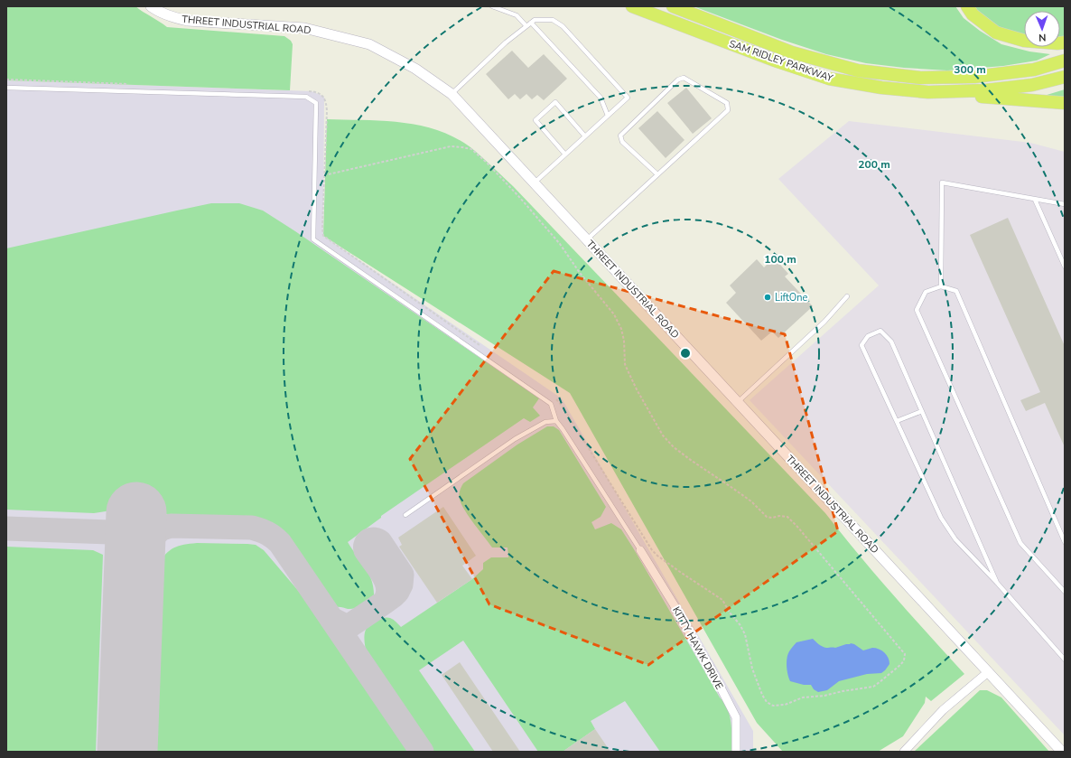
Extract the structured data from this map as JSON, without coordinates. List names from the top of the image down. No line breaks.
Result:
{"streets":{"main road":["SAM RIDLEY PARKWAY"],"street":["THREET INDUSTRIAL ROAD","KITTY HAWK DRIVE"]},"places":["LiftOne"],"north":"bottom","rings":["300 m","200 m","100 m"]}
